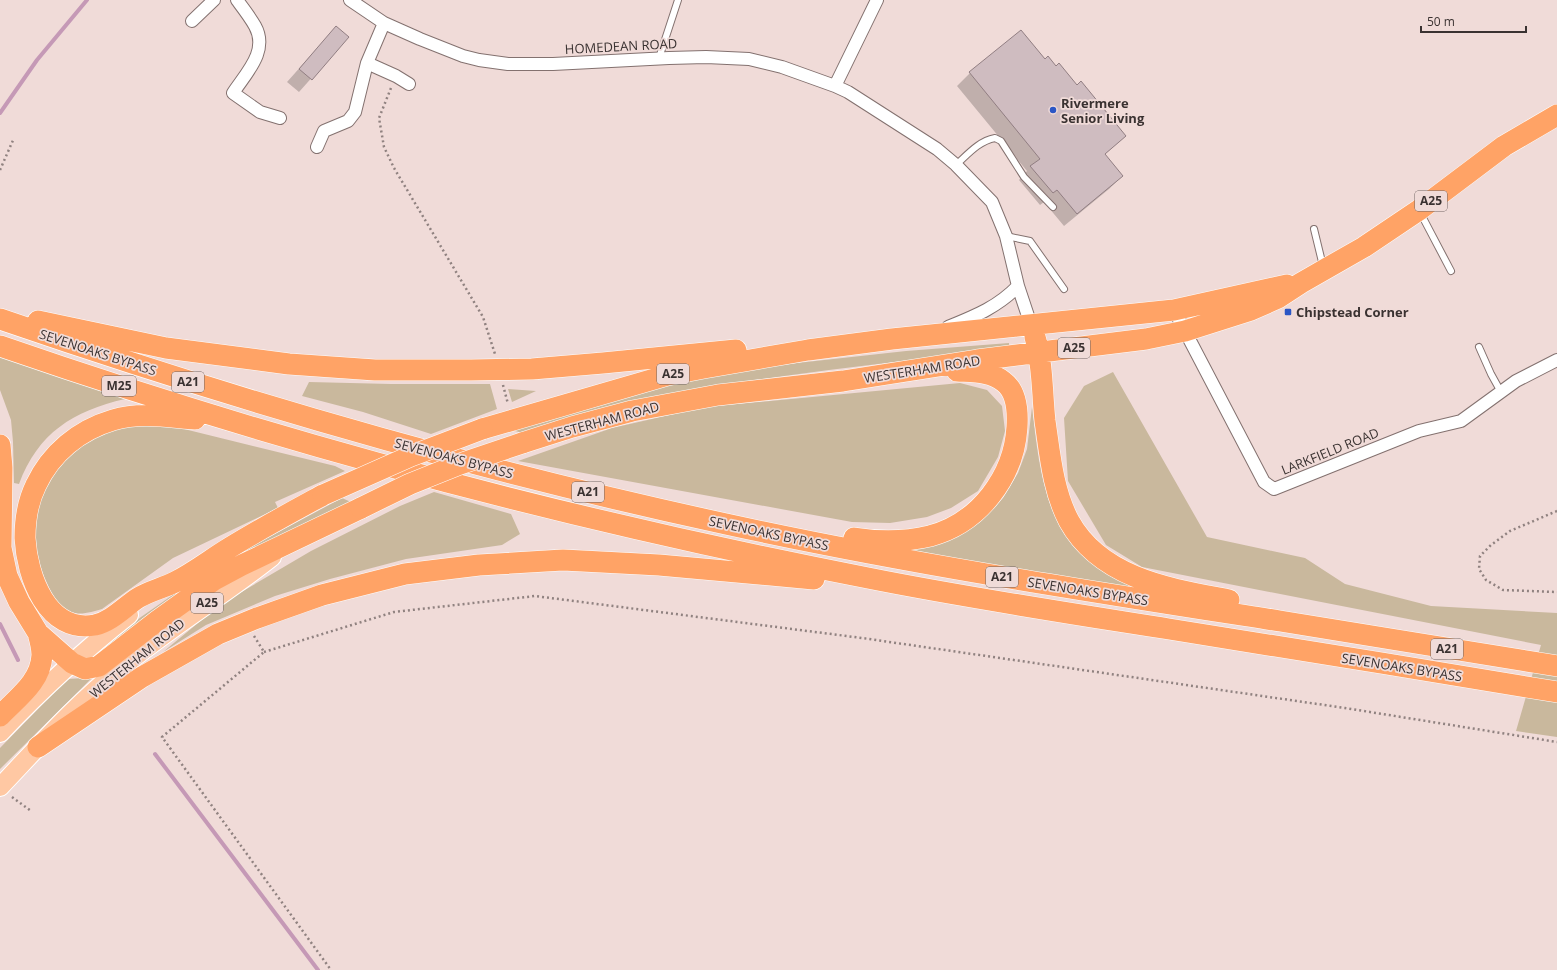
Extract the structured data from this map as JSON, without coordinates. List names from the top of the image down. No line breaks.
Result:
{"streets":{"highway":["A25","SEVENOAKS BYPASS","WESTERHAM ROAD","A21","M25"],"street":["HOMEDEAN ROAD","LARKFIELD ROAD"]},"crossings":[["SEVENOAKS BYPASS","M25"],["WESTERHAM ROAD","LARKFIELD ROAD"]],"places":{"other":["Rivermere Senior Living"],"transit":["Chipstead Corner"]},"scale_bar":"50 m"}
